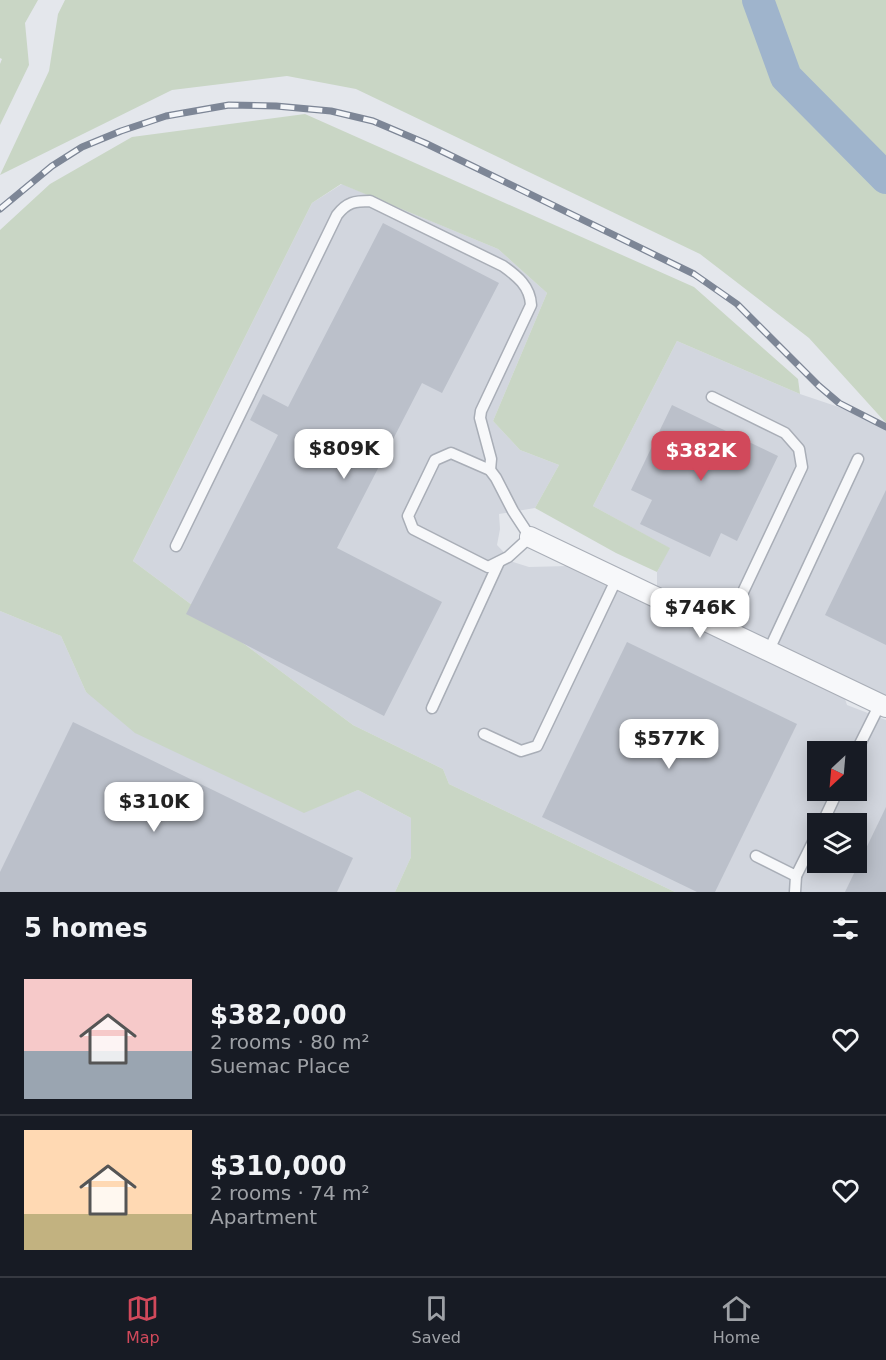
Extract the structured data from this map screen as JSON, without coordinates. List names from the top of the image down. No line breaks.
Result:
{"north":"bottom left","page":{"price":["$809K","$382K","$746K","$577K","$310K"],"heading":"5 homes","list":[{"name":"$382,000","note":"2 rooms · 80 m² · Suemac Place"},{"name":"$310,000","note":"2 rooms · 74 m² · Apartment"}],"tabs":["Map","Saved","Home"]}}
